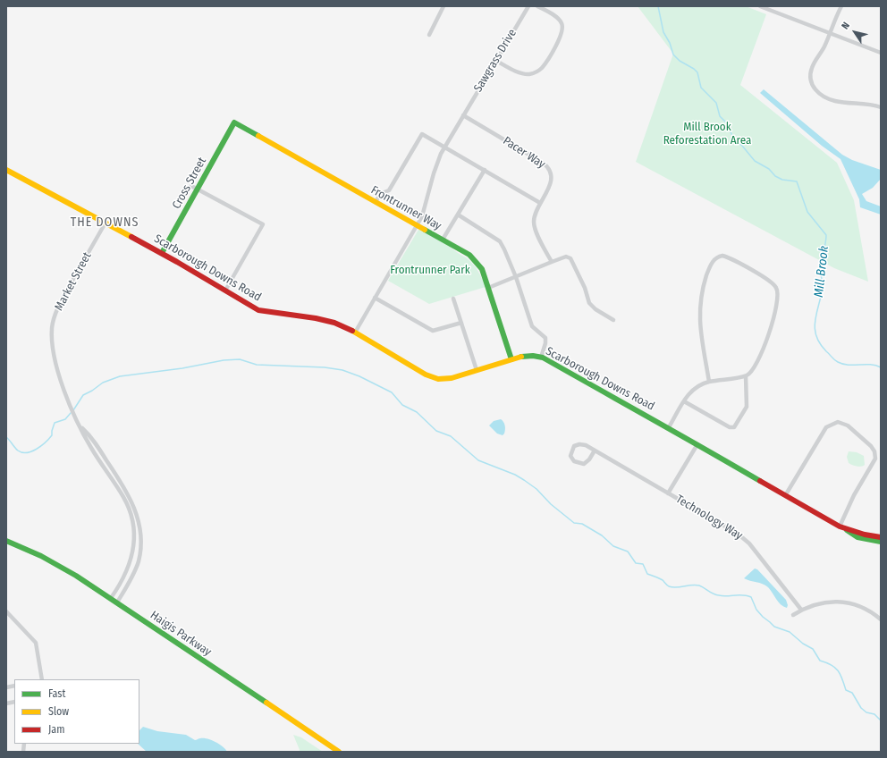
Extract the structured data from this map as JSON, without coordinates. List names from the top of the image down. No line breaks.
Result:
{"streets":{"street":["Sawgrass Drive","Pacer Way","Cross Street","Frontrunner Way","Scarborough Downs Road","Market Street","Technology Way","Haigis Parkway"]},"crossings":[["Sawgrass Drive","Pacer Way"],["Sawgrass Drive","Frontrunner Way"],["Sawgrass Drive","Scarborough Downs Road"],["Cross Street","Frontrunner Way"],["Cross Street","Scarborough Downs Road"],["Frontrunner Way","Scarborough Downs Road"],["Scarborough Downs Road","Market Street"],["Market Street","Haigis Parkway"]],"districts":["THE DOWNS"],"water":["Mill Brook"],"parks":["Mill Brook Reforestation Area","Frontrunner Park"],"legend":["Fast","Slow","Jam"],"north":"top left"}
